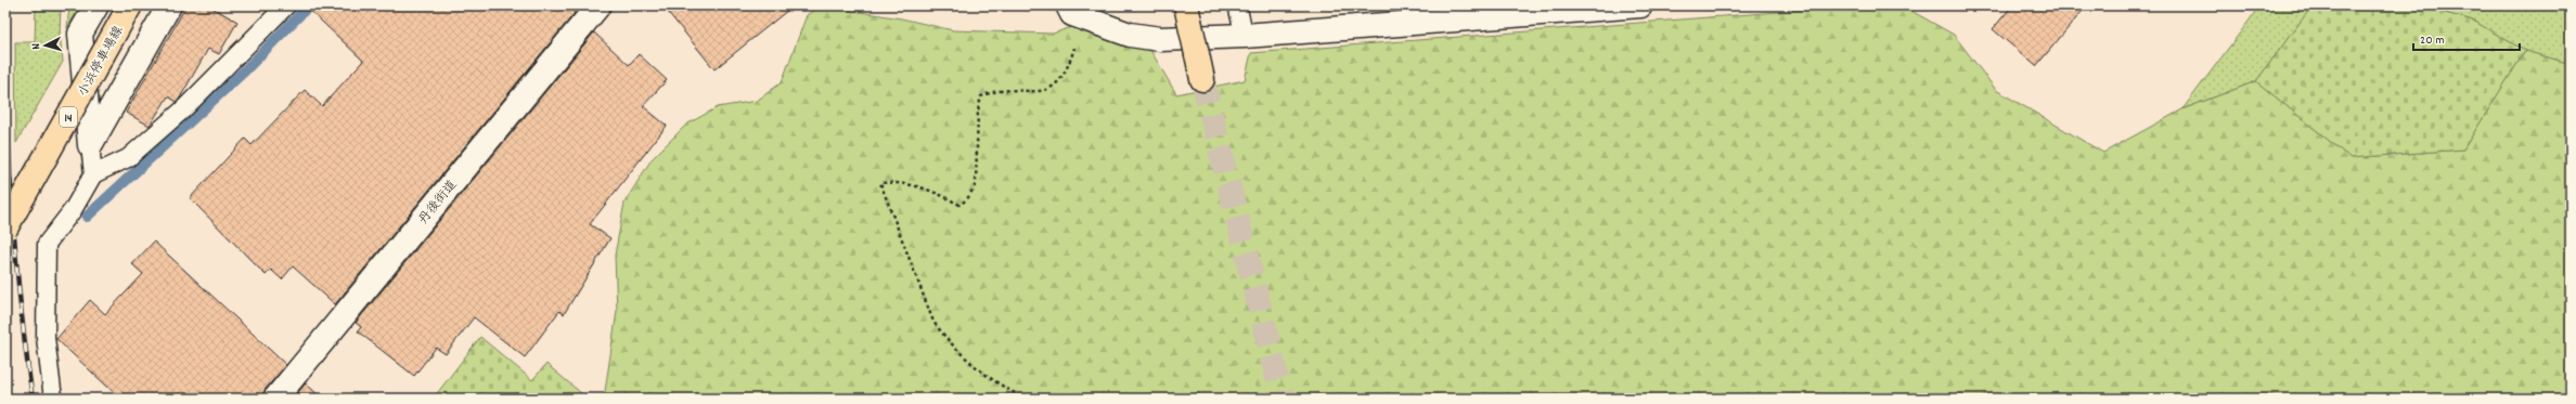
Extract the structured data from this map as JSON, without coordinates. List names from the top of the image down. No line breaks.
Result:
{"streets":{"main road":["小浜停車場線","14"],"street":["丹後街道"]},"scale_bar":"20 m","north":"left"}
